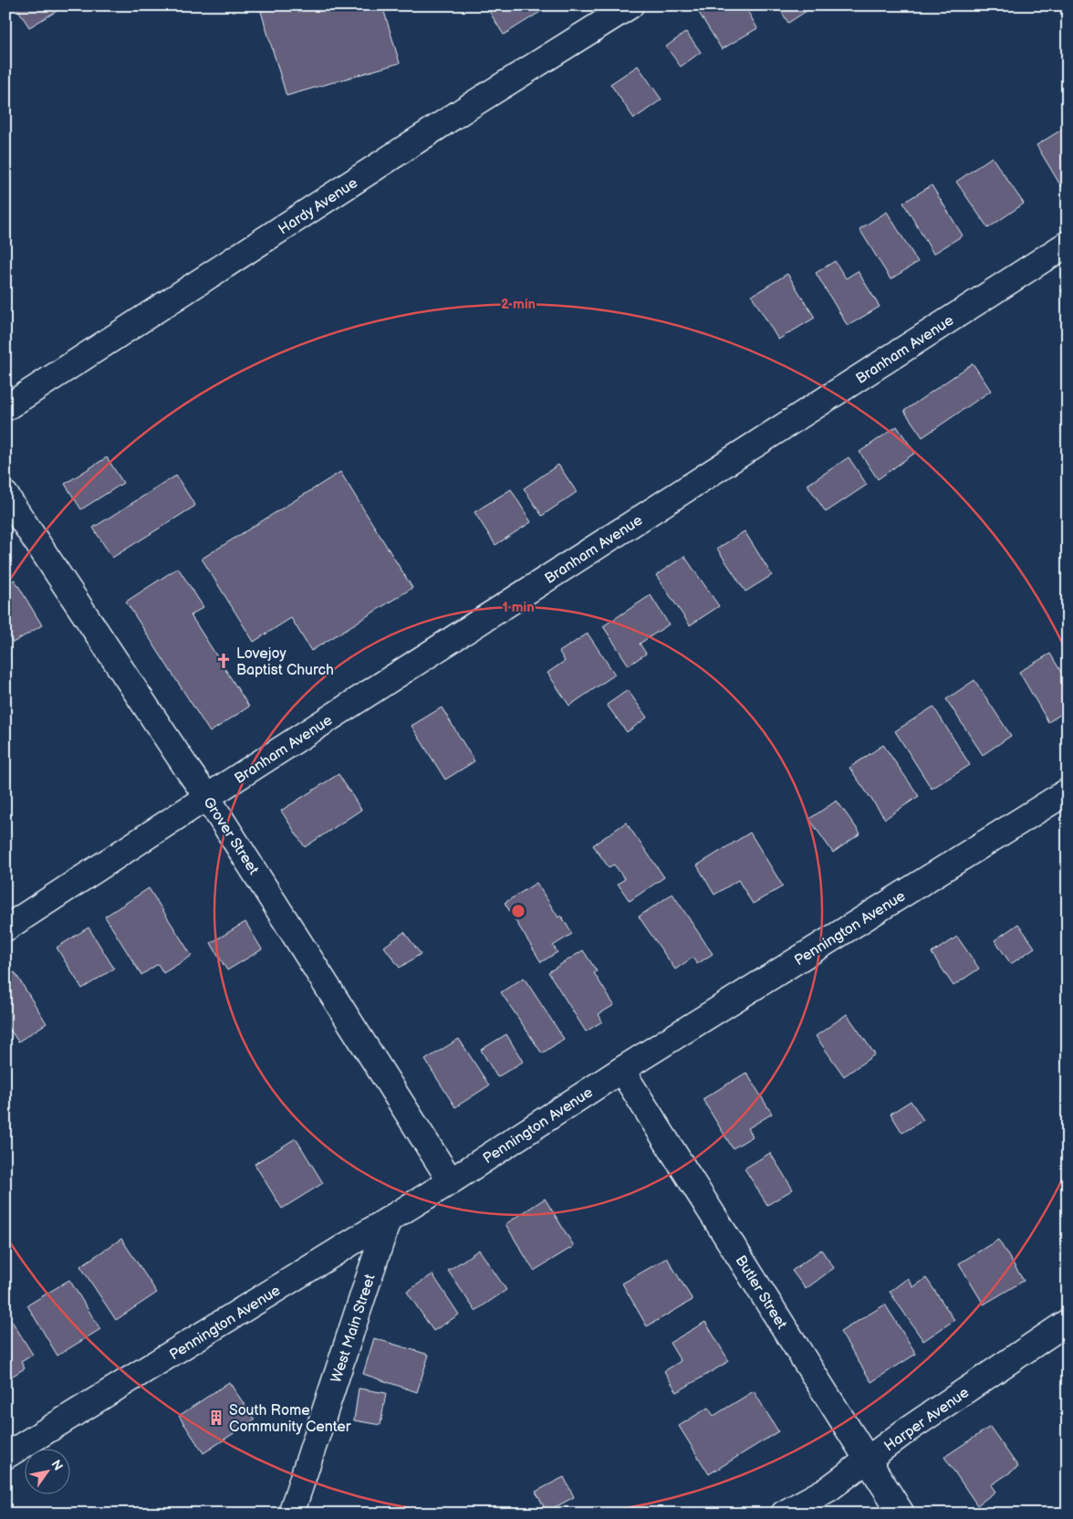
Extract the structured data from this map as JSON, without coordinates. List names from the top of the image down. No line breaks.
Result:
{"streets":{"street":["Hardy Avenue","Branham Avenue","Grover Street","Pennington Avenue","Butler Street","West Main Street","Harper Avenue"]},"crossings":[["Branham Avenue","Grover Street"],["Grover Street","Pennington Avenue"],["Pennington Avenue","Butler Street"],["Pennington Avenue","West Main Street"],["Butler Street","Harper Avenue"]],"places":{"church":["Lovejoy Baptist Church"],"building":["South Rome Community Center"]},"north":"top right","rings":["2 min","1 min"]}
